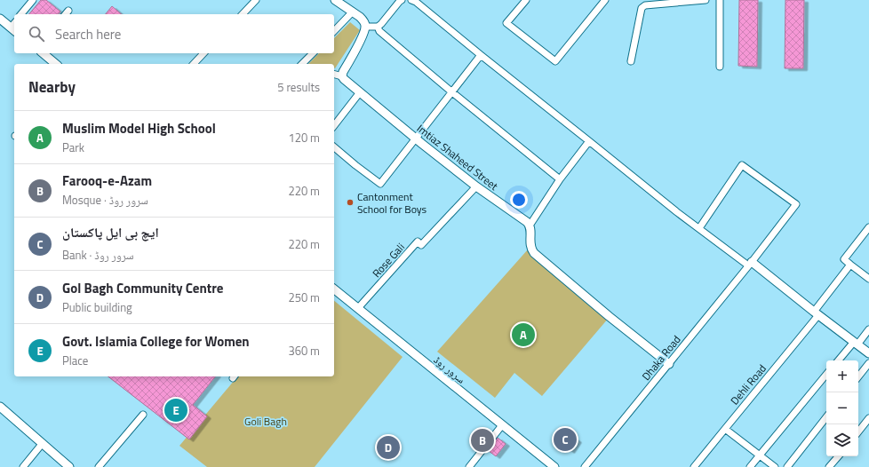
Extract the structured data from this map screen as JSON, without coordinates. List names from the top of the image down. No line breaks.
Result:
{"streets":{"street":["Imtiaz Shaheed Street","Rose Gali","Dhaka Road","سرور روڈ","Dehli Road"]},"crossings":[["Imtiaz Shaheed Street","Rose Gali"],["Rose Gali","سرور روڈ"]],"parks":["Goli Bagh"],"places":["Cantonment School for Boys"],"page":{"search":"Search here","heading":["Nearby","5 results"],"list":[{"mark":"A","name":"Muslim Model High School","note":"Park","value":"120 m"},{"mark":"B","name":"Farooq-e-Azam","note":"Mosque · سرور روڈ","value":"220 m"},{"mark":"C","name":"ایچ بی ایل پاکستان","note":"Bank · سرور روڈ","value":"220 m"},{"mark":"D","name":"Gol Bagh Community Centre","note":"Public building","value":"250 m"},{"mark":"E","name":"Govt. Islamia College for Women","note":"Place","value":"360 m"}],"pins":["A","E","C","B","D"],"map_buttons":["+","−"]}}
